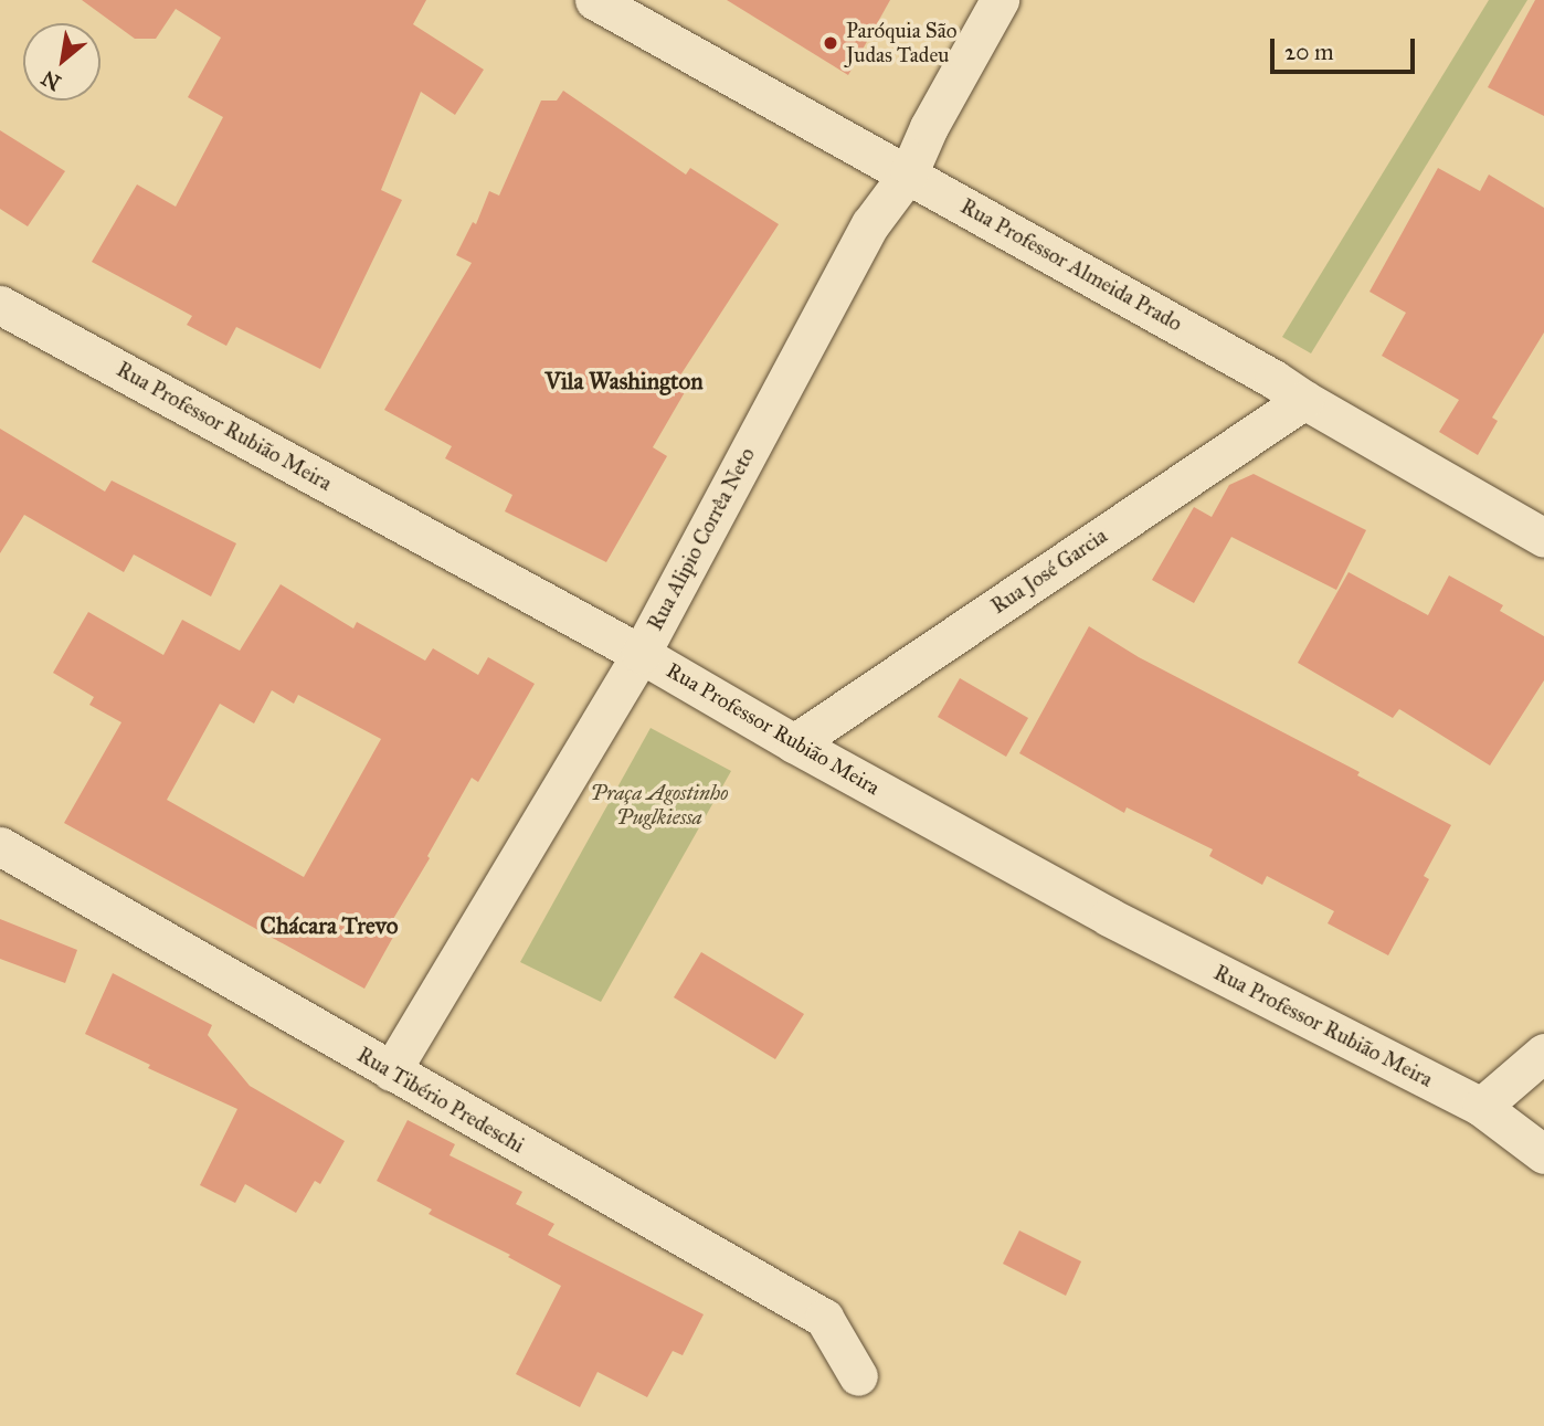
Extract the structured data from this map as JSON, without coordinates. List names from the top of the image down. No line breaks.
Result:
{"streets":{"street":["Rua Professor Almeida Prado","Rua Professor Rubião Meira","Rua Alipio Corrêa Neto","Rua José Garcia","Rua Tibério Predeschi"]},"crossings":[["Rua Professor Almeida Prado","Rua Alipio Corrêa Neto"],["Rua Professor Almeida Prado","Rua José Garcia"],["Rua Professor Rubião Meira","Rua Alipio Corrêa Neto"],["Rua Professor Rubião Meira","Rua José Garcia"],["Rua Alipio Corrêa Neto","Rua Tibério Predeschi"]],"districts":["Vila Washington","Chácara Trevo"],"parks":["Praça Agostinho Puglkiessa"],"places":["Paróquia São Judas Tadeu"],"scale_bar":"20 m","north":"bottom left"}
